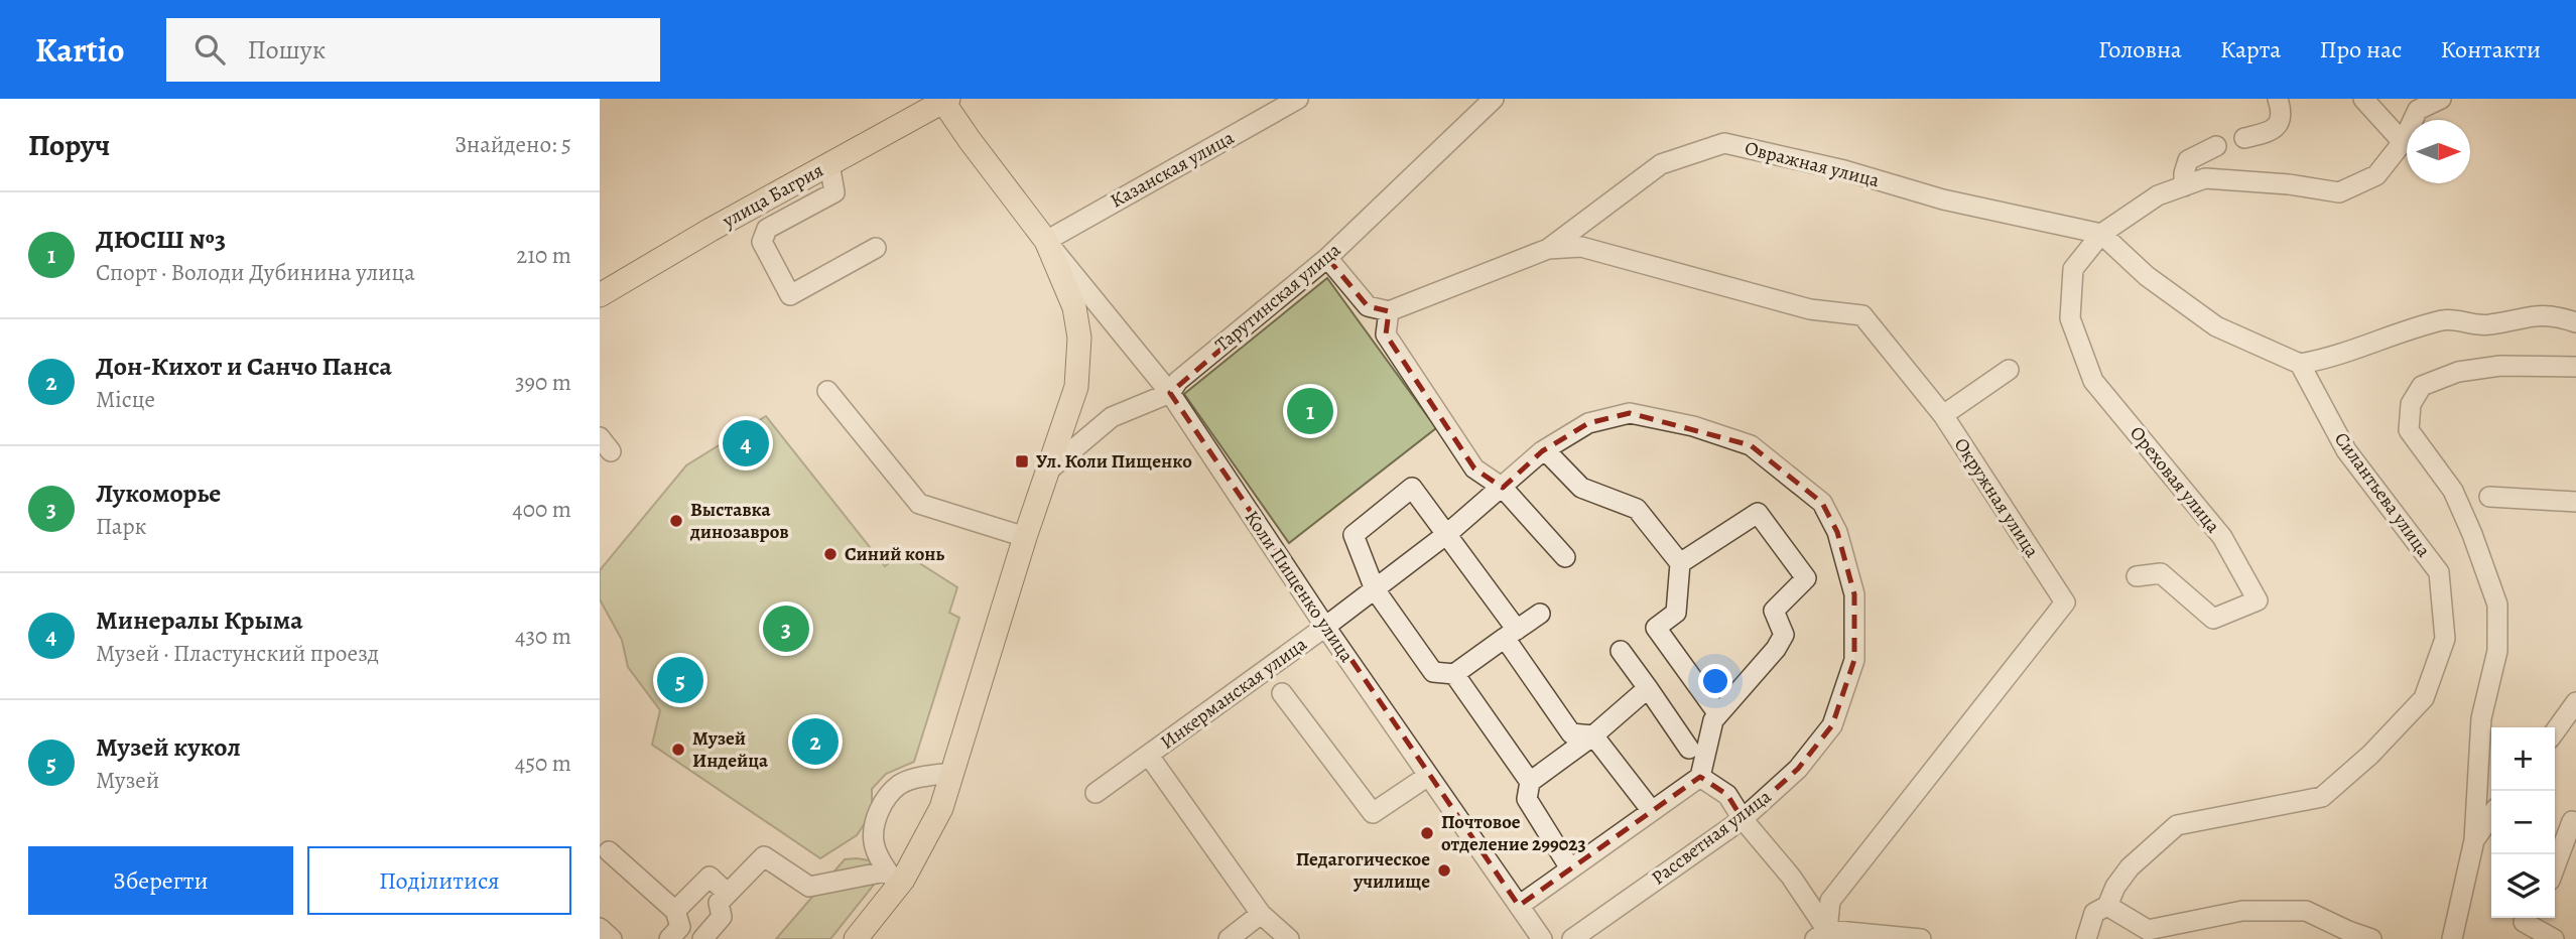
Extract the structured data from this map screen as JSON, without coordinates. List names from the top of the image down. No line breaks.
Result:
{"streets":{"main road":["улица Багрия"],"street":["Овражная улица","Казанская улица","Тарутинская улица","Ореховая улица","Силантьева улица","Окружная улица","Коли Пищенко улица","Инкерманская улица","Рассветная улица"]},"crossings":[["Овражная улица","Ореховая улица"],["Овражная улица","Окружная улица"],["Казанская улица","Коли Пищенко улица"],["Тарутинская улица","Коли Пищенко улица"],["Коли Пищенко улица","Инкерманская улица"],["Инкерманская улица","Рассветная улица"]],"places":{"transit":["Ул. Коли Пищенко"],"other":["Выставка динозавров","Синий конь","Музей Индейца","Почтовое отделение 299023","Педагогическое училище"]},"north":"right","page":{"header":"Kartio","search":"Пошук","nav":["Головна","Карта","Про нас","Контакти"],"heading":["Поруч","Знайдено: 5"],"list":[{"mark":"1","name":"ДЮСШ №3","note":"Спорт · Володи Дубинина улица","value":"210 m"},{"mark":"2","name":"Дон-Кихот и Санчо Панса","note":"Місце","value":"390 m"},{"mark":"3","name":"Лукоморье","note":"Парк","value":"400 m"},{"mark":"4","name":"Минералы Крыма","note":"Музей · Пластунский проезд","value":"430 m"},{"mark":"5","name":"Музей кукол","note":"Музей","value":"450 m"}],"pins":["1","4","3","5","2"],"map_buttons":["+","−"],"buttons":["Зберегти","Поділитися"]}}
